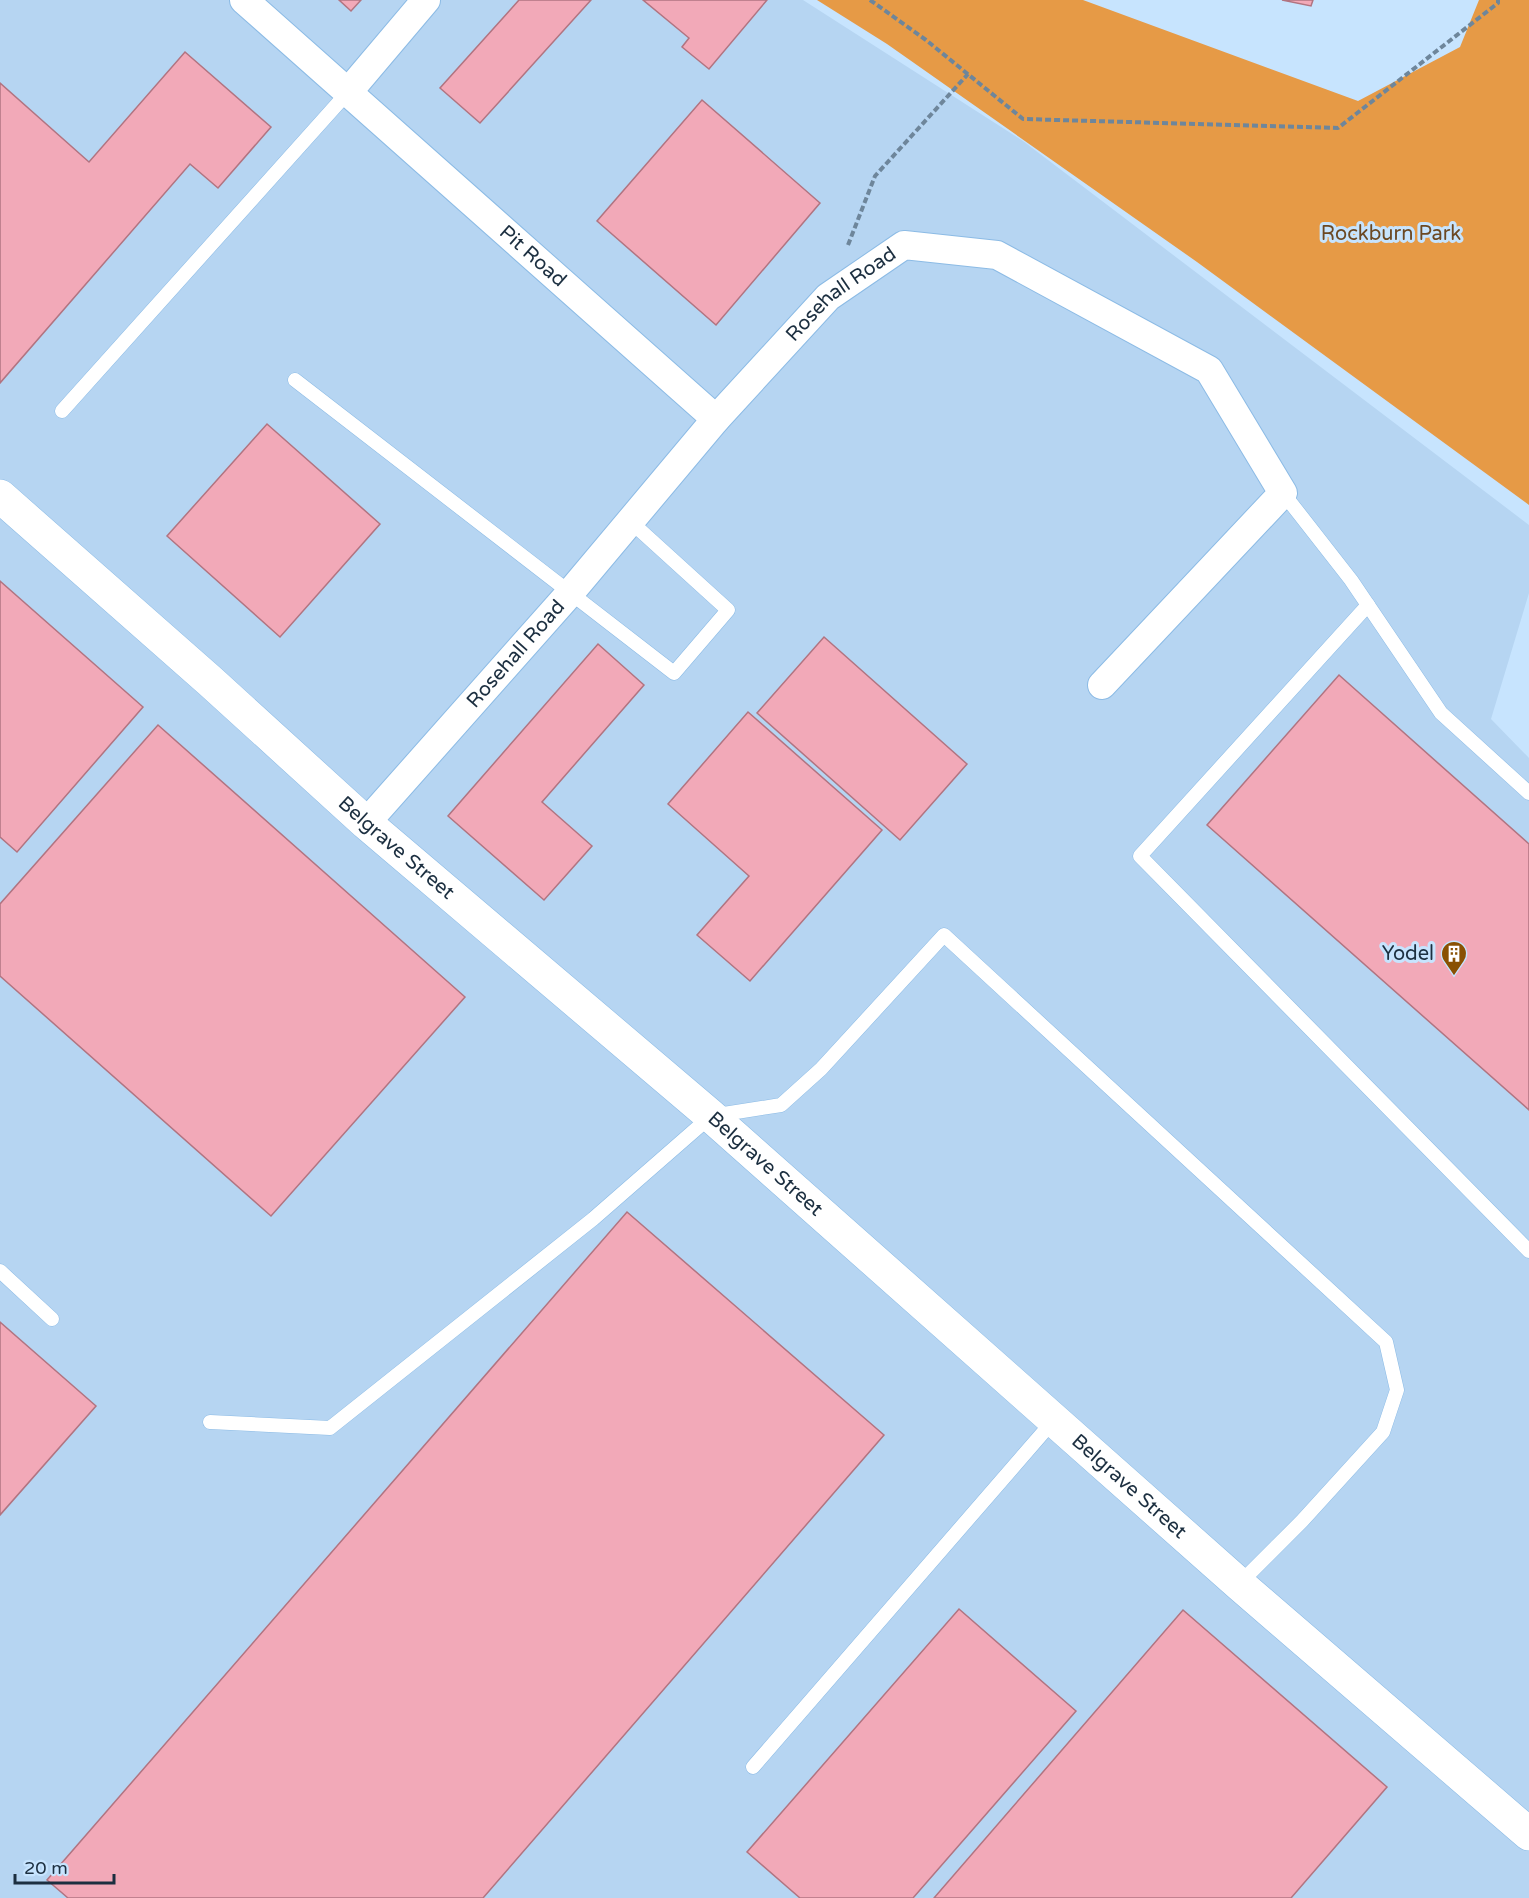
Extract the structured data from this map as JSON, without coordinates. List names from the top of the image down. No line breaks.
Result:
{"streets":{"street":["Pit Road","Rosehall Road","Belgrave Street"]},"crossings":[["Pit Road","Rosehall Road"],["Rosehall Road","Belgrave Street"]],"parks":["Rockburn Park"],"places":{"building":["Yodel"]},"scale_bar":"20 m"}
